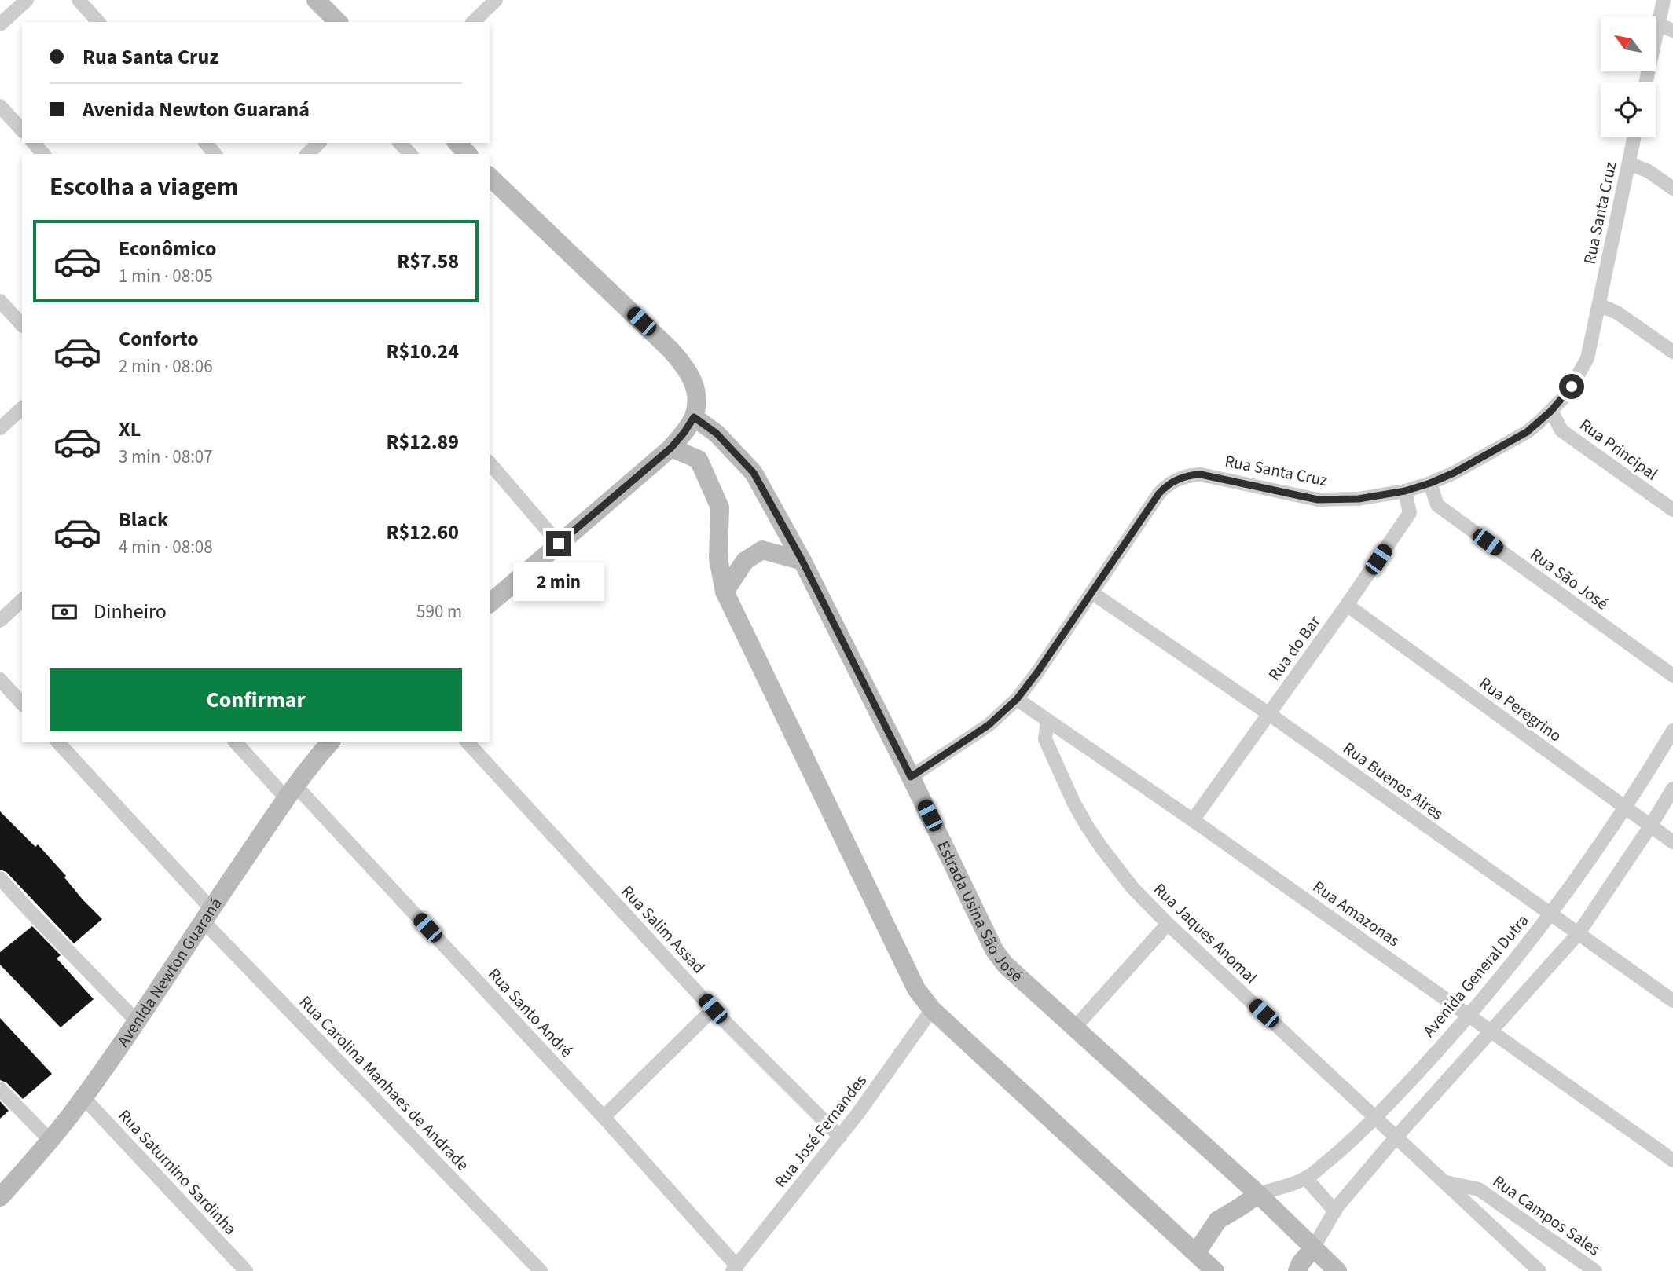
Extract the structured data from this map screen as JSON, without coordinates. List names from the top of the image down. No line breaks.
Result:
{"streets":{"main road":["Estrada Usina São José","Avenida Newton Guaraná"],"street":["Rua Santa Cruz","Rua Principal","Rua São José","Rua do Bar","Rua Peregrino","Rua Buenos Aires","Rua Amazonas","Rua Salim Assad","Rua Jaques Anomal","Avenida General Dutra","Rua Santo André","Rua Carolina Manhaes de Andrade","Rua José Fernandes","Rua Saturnino Sardinha","Rua Campos Sales"]},"crossings":[["Rua Santa Cruz","Rua Principal"],["Rua Santa Cruz","Rua São José"],["Rua Santa Cruz","Rua do Bar"],["Rua Santa Cruz","Rua Buenos Aires"],["Rua Santa Cruz","Estrada Usina São José"],["Rua Santa Cruz","Rua Amazonas"],["Rua do Bar","Rua Peregrino"],["Rua do Bar","Rua Buenos Aires"],["Rua do Bar","Rua Amazonas"],["Rua Peregrino","Avenida General Dutra"],["Rua Buenos Aires","Avenida General Dutra"],["Estrada Usina São José","Avenida General Dutra"],["Rua Amazonas","Rua Jaques Anomal"],["Rua Amazonas","Avenida General Dutra"],["Rua Salim Assad","Rua José Fernandes"],["Rua Jaques Anomal","Avenida General Dutra"],["Rua Jaques Anomal","Rua Campos Sales"],["Avenida Newton Guaraná","Rua Santo André"],["Avenida Newton Guaraná","Rua Carolina Manhaes de Andrade"],["Avenida Newton Guaraná","Rua Saturnino Sardinha"],["Rua Santo André","Rua José Fernandes"]],"north":"top left","page":{"banner":["Rua Santa Cruz","Avenida Newton Guaraná"],"heading":"Escolha a viagem","list":[{"name":"Econômico","note":"1 min · 08:05","value":"R$7.58"},{"name":"Conforto","note":"2 min · 08:06","value":"R$10.24"},{"name":"XL","note":"3 min · 08:07","value":"R$12.89"},{"name":"Black","note":"4 min · 08:08","value":"R$12.60"}],"bubble":"2 min","pay":["Dinheiro","590 m"],"buttons":"Confirmar"}}
